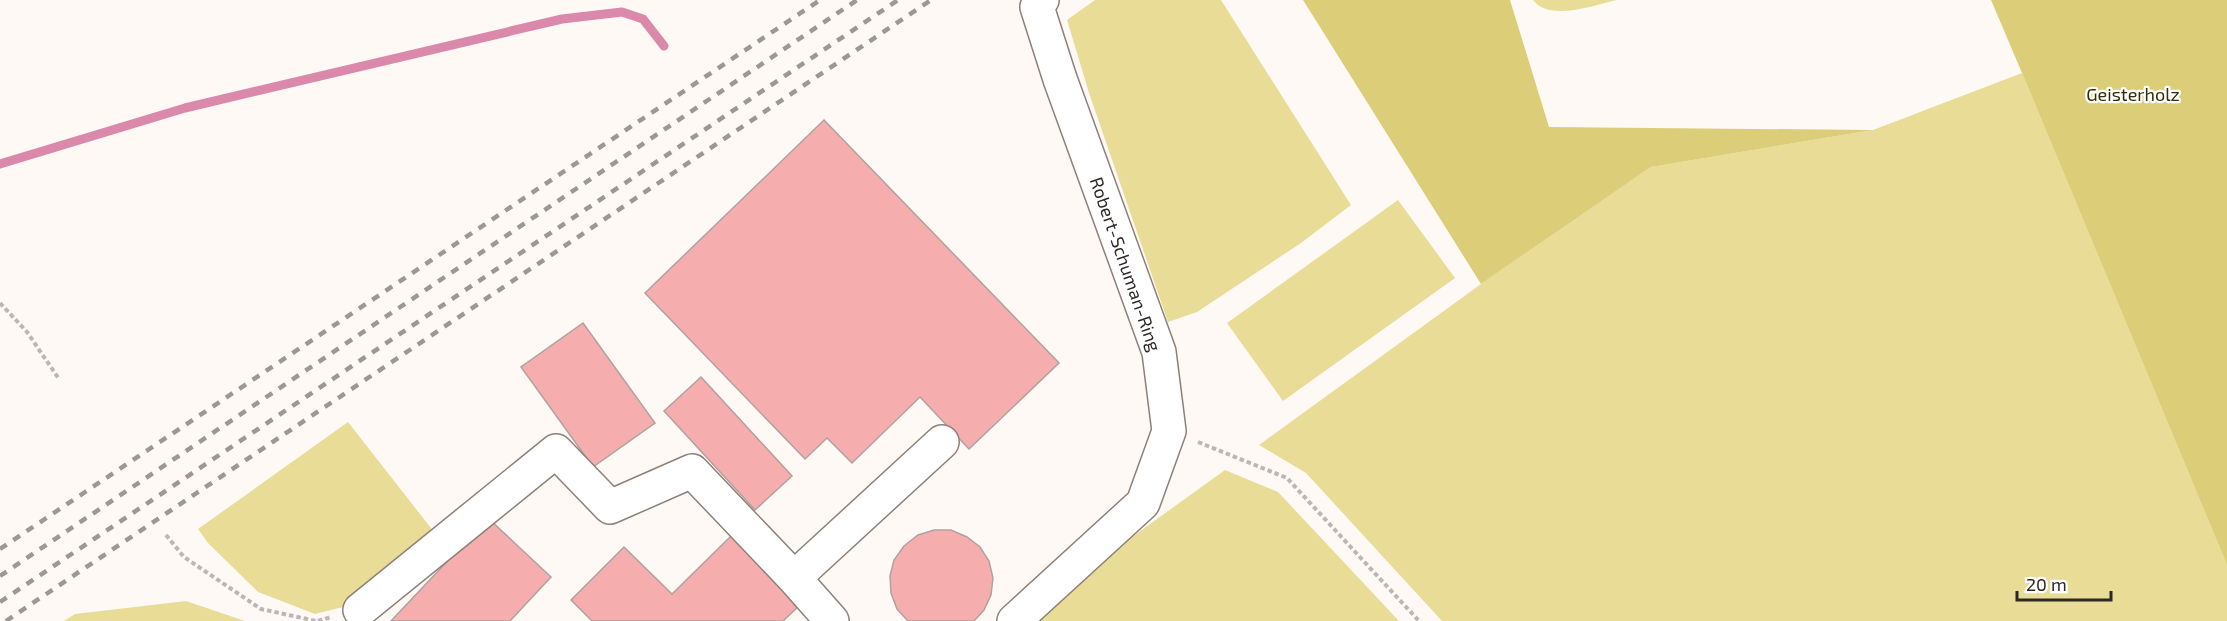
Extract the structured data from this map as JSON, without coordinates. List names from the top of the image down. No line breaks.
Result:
{"streets":{"street":["Robert-Schuman-Ring"]},"parks":["Geisterholz"],"scale_bar":"20 m"}
